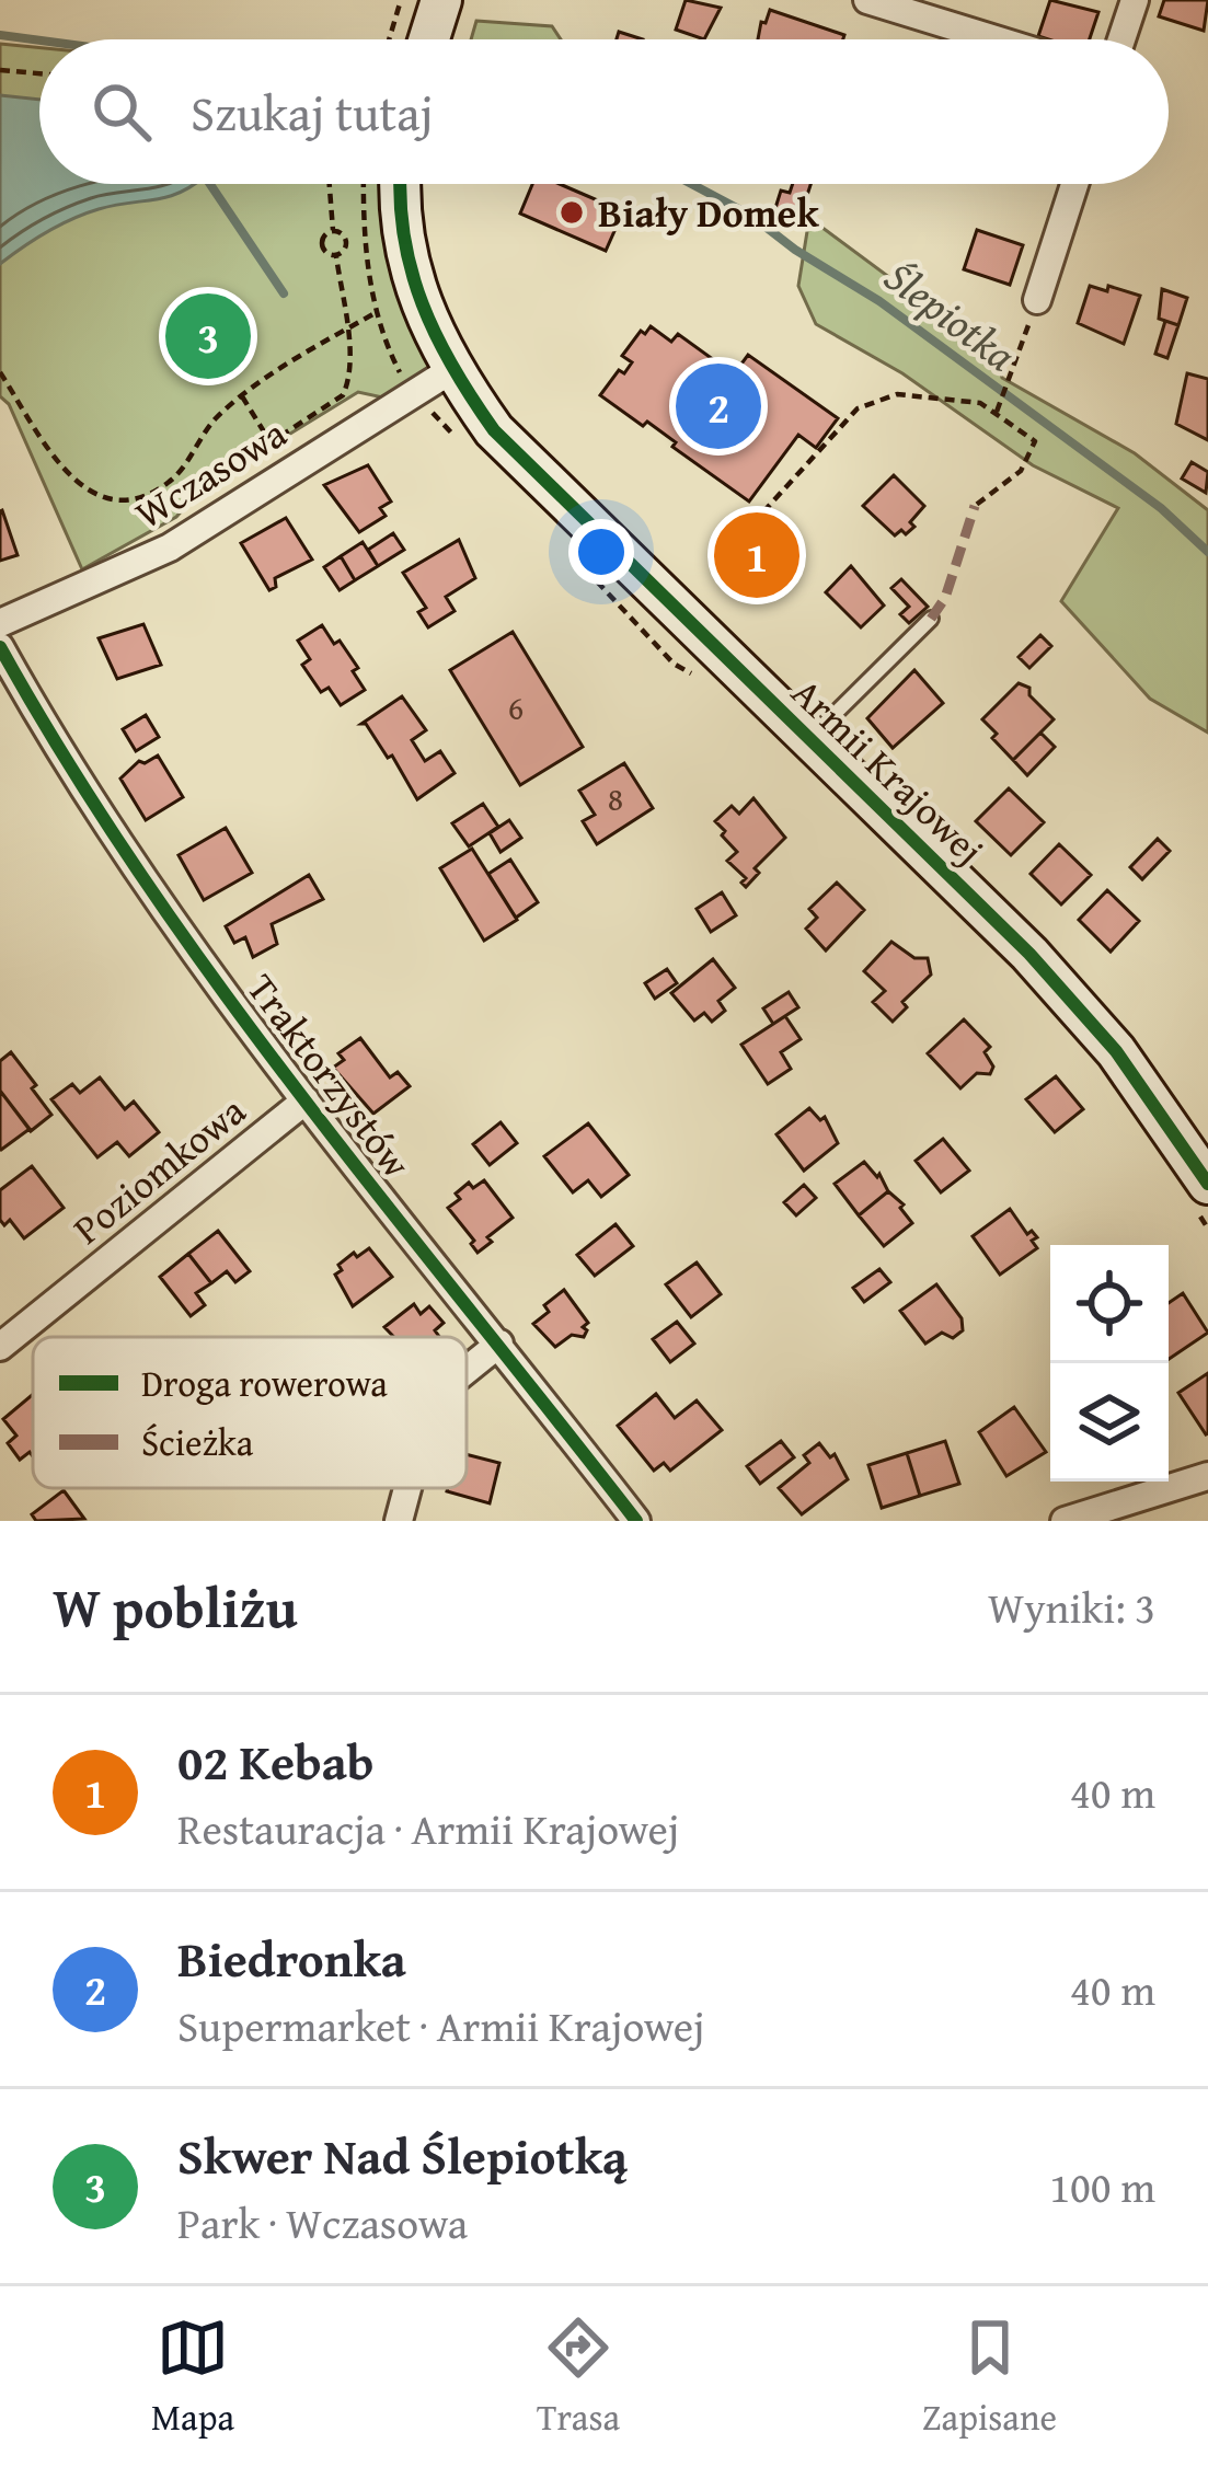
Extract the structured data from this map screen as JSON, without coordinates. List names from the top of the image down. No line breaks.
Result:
{"streets":{"street":["Wczasowa","Armii Krajowej","Traktorzystów","Poziomkowa"]},"crossings":[["Wczasowa","Armii Krajowej"],["Traktorzystów","Poziomkowa"]],"water":["Ślepiotka"],"places":["Biały Domek"],"house_numbers":["6","8"],"legend":["Droga rowerowa","Ścieżka"],"page":{"search":"Szukaj tutaj","pins":["3","2","1"],"heading":["W pobliżu","Wyniki: 3"],"list":[{"mark":"1","name":"02 Kebab","note":"Restauracja · Armii Krajowej","value":"40 m"},{"mark":"2","name":"Biedronka","note":"Supermarket · Armii Krajowej","value":"40 m"},{"mark":"3","name":"Skwer Nad Ślepiotką","note":"Park · Wczasowa","value":"100 m"}],"nav":["Mapa","Trasa","Zapisane"]}}
